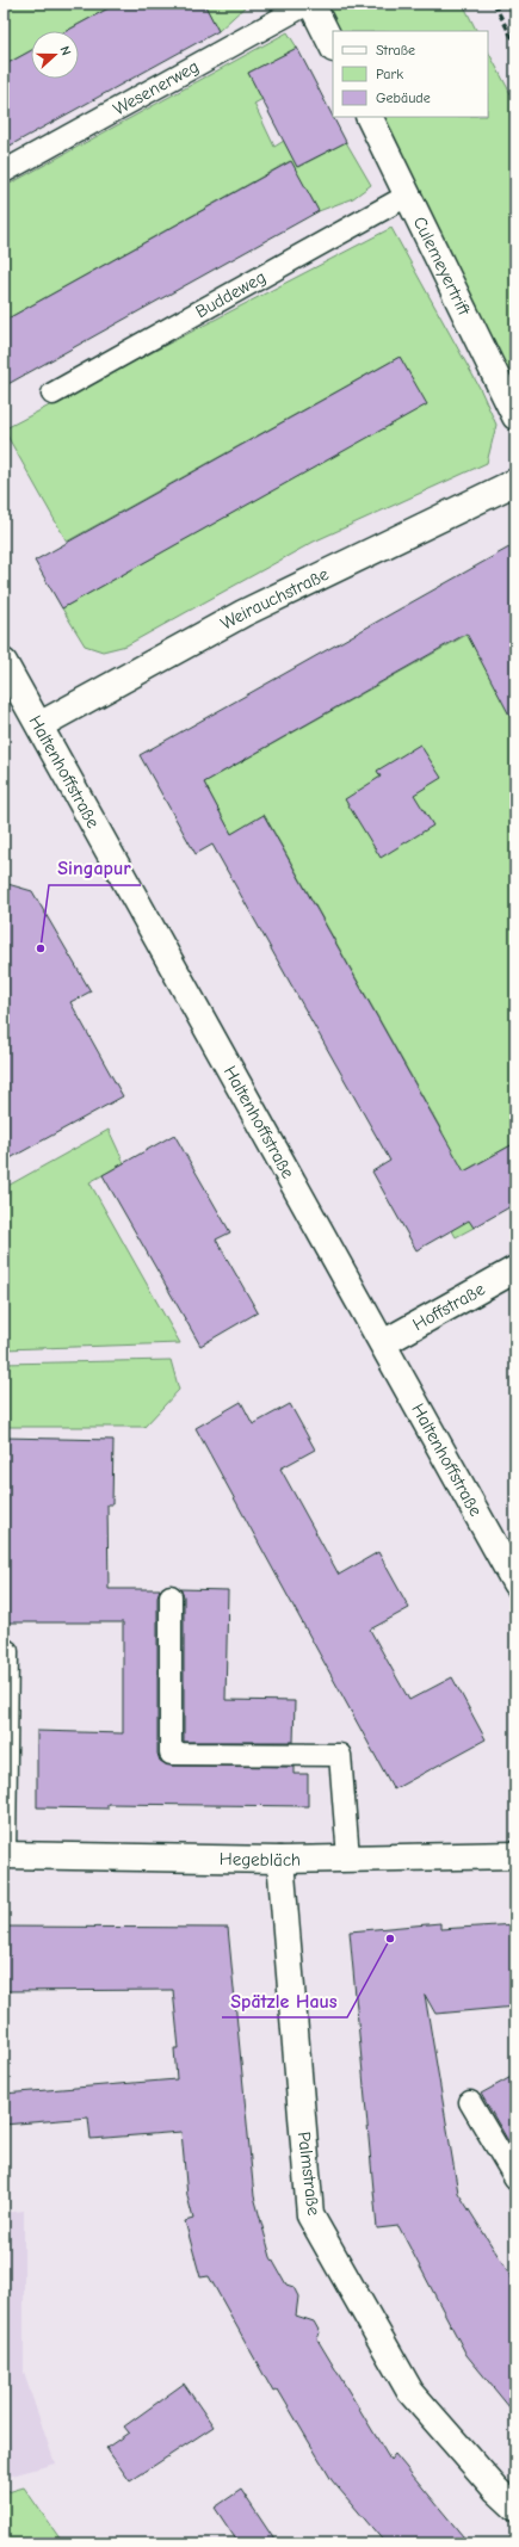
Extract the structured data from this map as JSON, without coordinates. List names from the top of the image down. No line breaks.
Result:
{"streets":{"street":["Culemeyertrift","Weirauchstraße","Haltenhoffstraße","Hoffstraße","Hegebläch","Palmstraße"],"lane":["Wesenerweg","Buddeweg"]},"crossings":[["Culemeyertrift","Buddeweg"],["Weirauchstraße","Haltenhoffstraße"],["Haltenhoffstraße","Hoffstraße"],["Hegebläch","Palmstraße"]],"places":["Singapur","Spätzle Haus"],"legend":["Straße","Park","Gebäude"],"north":"right"}
